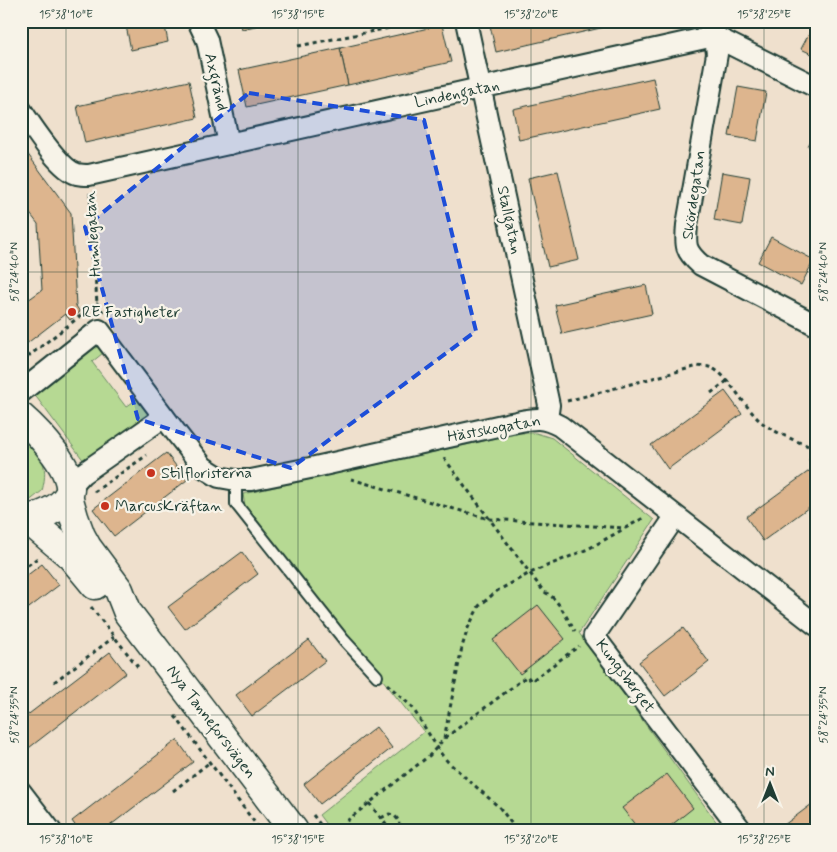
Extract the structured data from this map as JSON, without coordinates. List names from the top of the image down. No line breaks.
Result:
{"streets":{"main road":["Nya Tanneforsvägen"],"street":["Axgränd","Lindengatan","Skördegatan","Stallgatan","Humlegatan","Hästskogatan","Kungsberget"]},"crossings":[["Axgränd","Lindengatan"],["Lindengatan","Skördegatan"],["Lindengatan","Stallgatan"],["Lindengatan","Humlegatan"],["Stallgatan","Hästskogatan"],["Humlegatan","Hästskogatan"],["Hästskogatan","Kungsberget"]],"places":["RE Fastigheter","Stilfloristerna","MarcusKräftan"],"north":"top","coordinates":["15°38'10\"E","15°38'15\"E","15°38'20\"E","15°38'25\"E","58°24'40\"N","58°24'35\"N"]}
